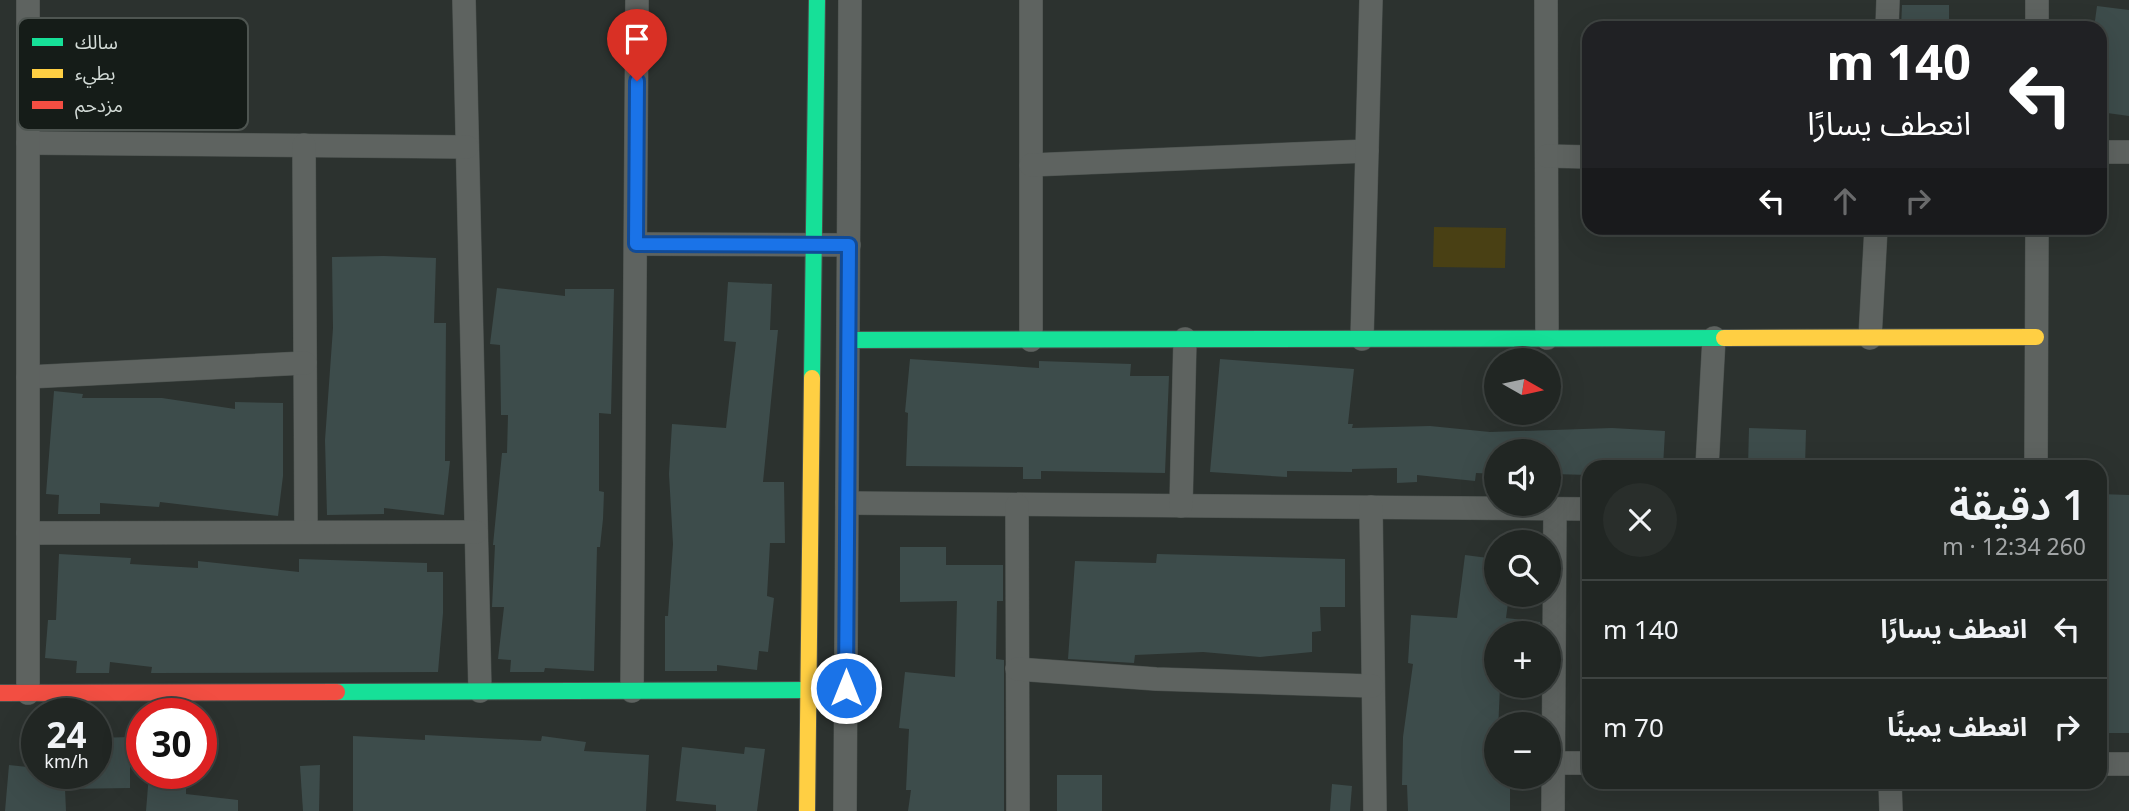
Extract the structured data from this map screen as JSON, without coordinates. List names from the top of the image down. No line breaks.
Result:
{"legend":["سالك","بطيء","مزدحم"],"north":"right","page":{"turn":["140 m","انعطف يسارًا"],"map_buttons":["+","−"],"heading":["1 دقيقة","260 m · 12:34"],"list":[{"name":"انعطف يسارًا","value":"140 m"},{"name":"انعطف يمينًا","value":"70 m"}],"speed":"24 km/h","limit":"30"}}
